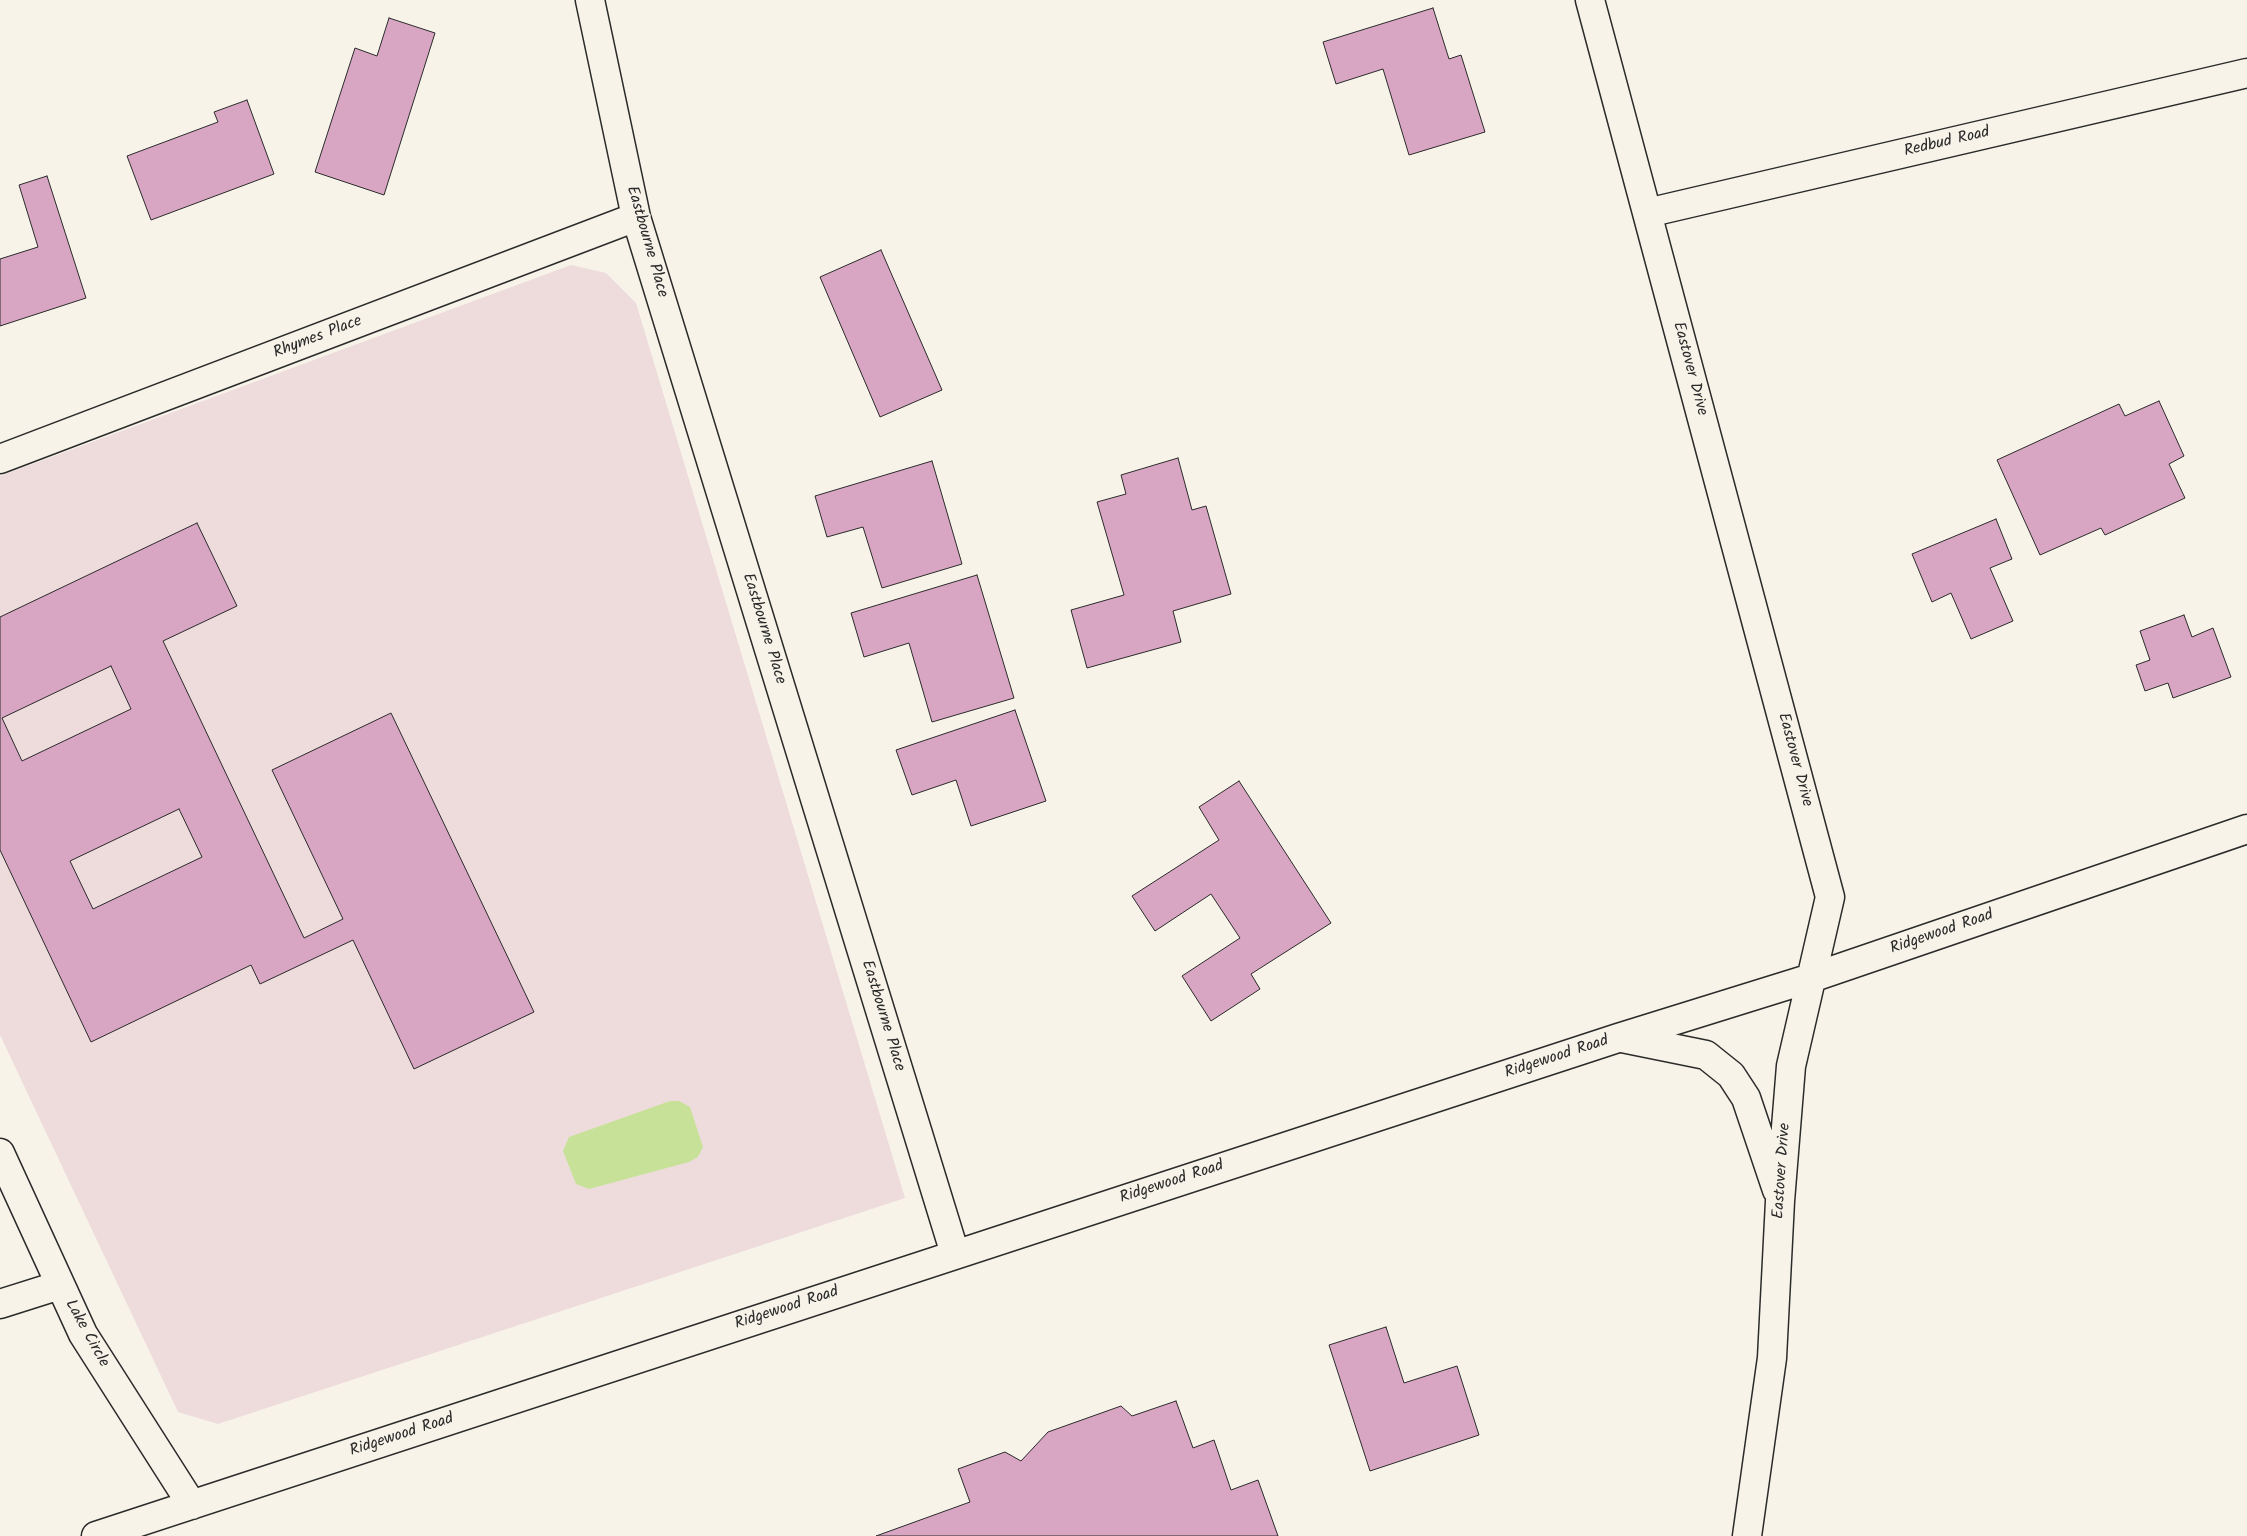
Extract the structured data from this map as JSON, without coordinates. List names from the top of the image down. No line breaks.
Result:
{"streets":{"street":["Redbud Road","Eastbourne Place","Rhymes Place","Eastover Drive","Ridgewood Road","Lake Circle"]},"crossings":[["Redbud Road","Eastover Drive"],["Eastbourne Place","Rhymes Place"],["Eastbourne Place","Ridgewood Road"],["Eastover Drive","Ridgewood Road"],["Ridgewood Road","Lake Circle"]]}
